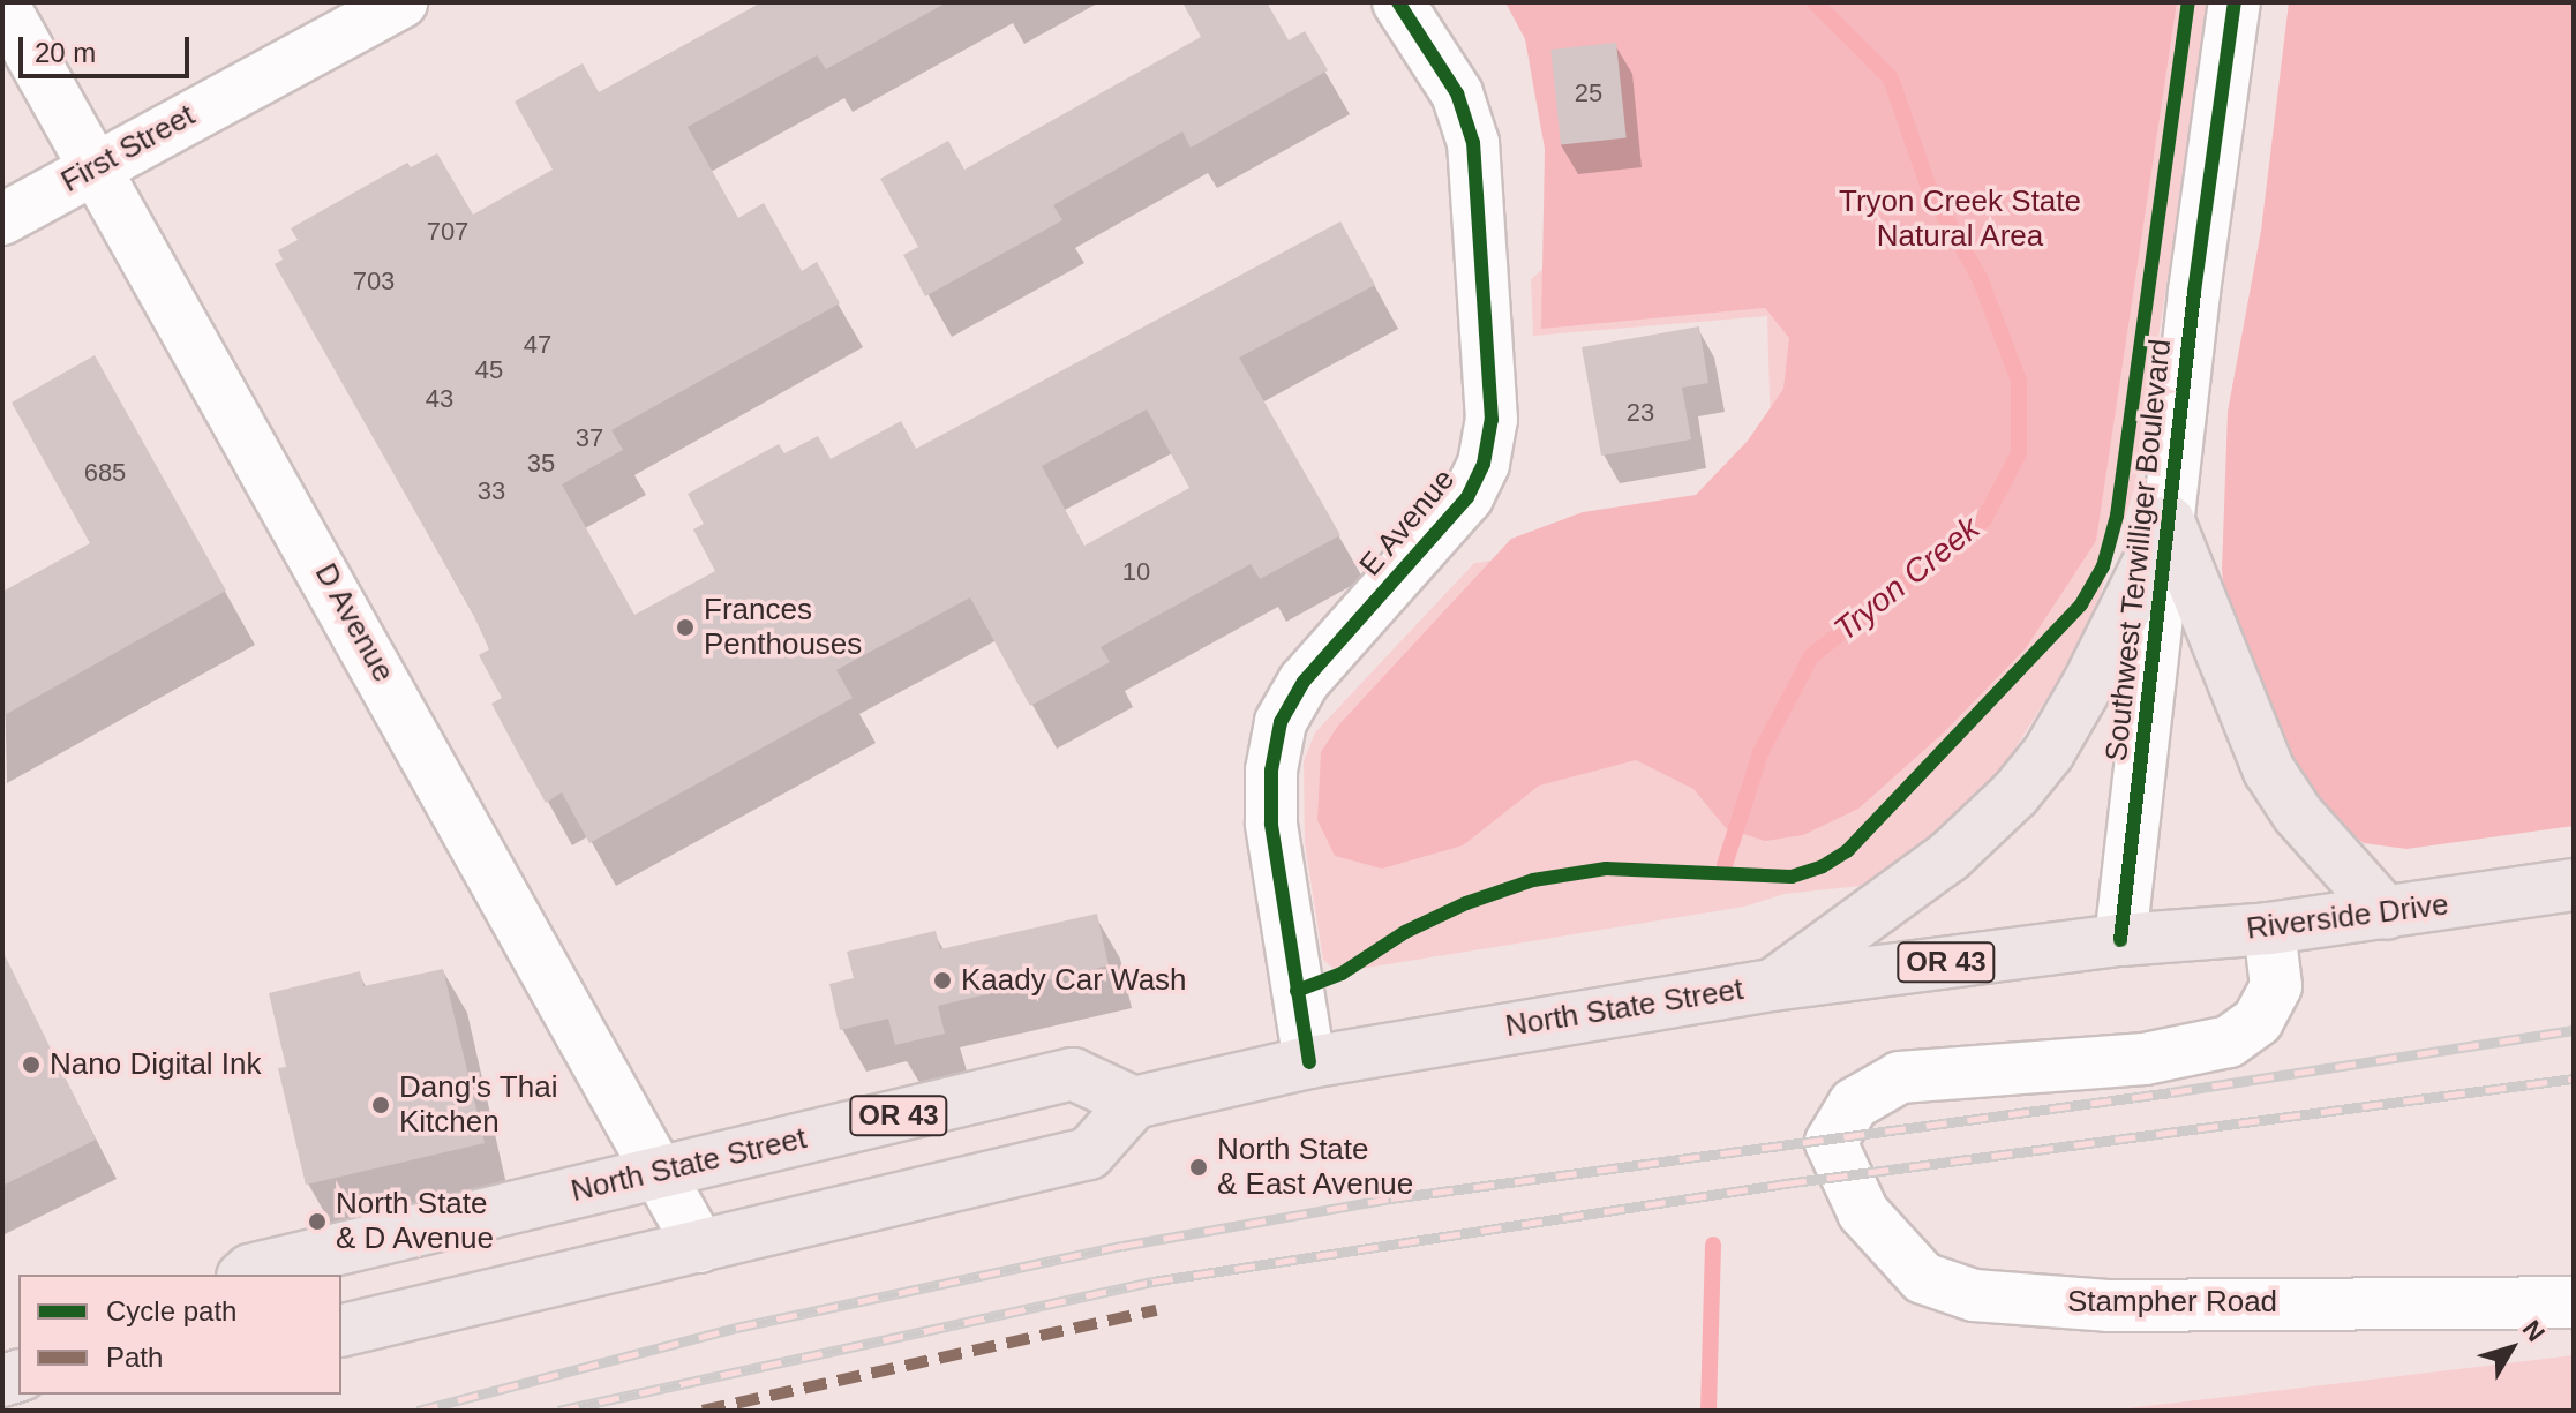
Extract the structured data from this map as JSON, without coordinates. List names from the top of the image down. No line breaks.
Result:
{"streets":{"main road":["Riverside Drive","OR 43","North State Street"],"street":["First Street","E Avenue","Southwest Terwilliger Boulevard","D Avenue","Stampher Road"]},"crossings":[["First Street","D Avenue"],["E Avenue","North State Street"],["Southwest Terwilliger Boulevard","Riverside Drive"],["Southwest Terwilliger Boulevard","North State Street"],["D Avenue","North State Street"],["Riverside Drive","North State Street"],["Riverside Drive","Stampher Road"]],"water":["Tryon Creek"],"parks":["Tryon Creek State Natural Area"],"places":["Frances Penthouses","Kaady Car Wash","Nano Digital Ink","Dang's Thai Kitchen","North State & East Avenue","North State & D Avenue"],"house_numbers":["25","707","703","47","45","43","23","37","35","685","33","10"],"legend":["Cycle path","Path"],"scale_bar":"20 m","north":"top right"}
